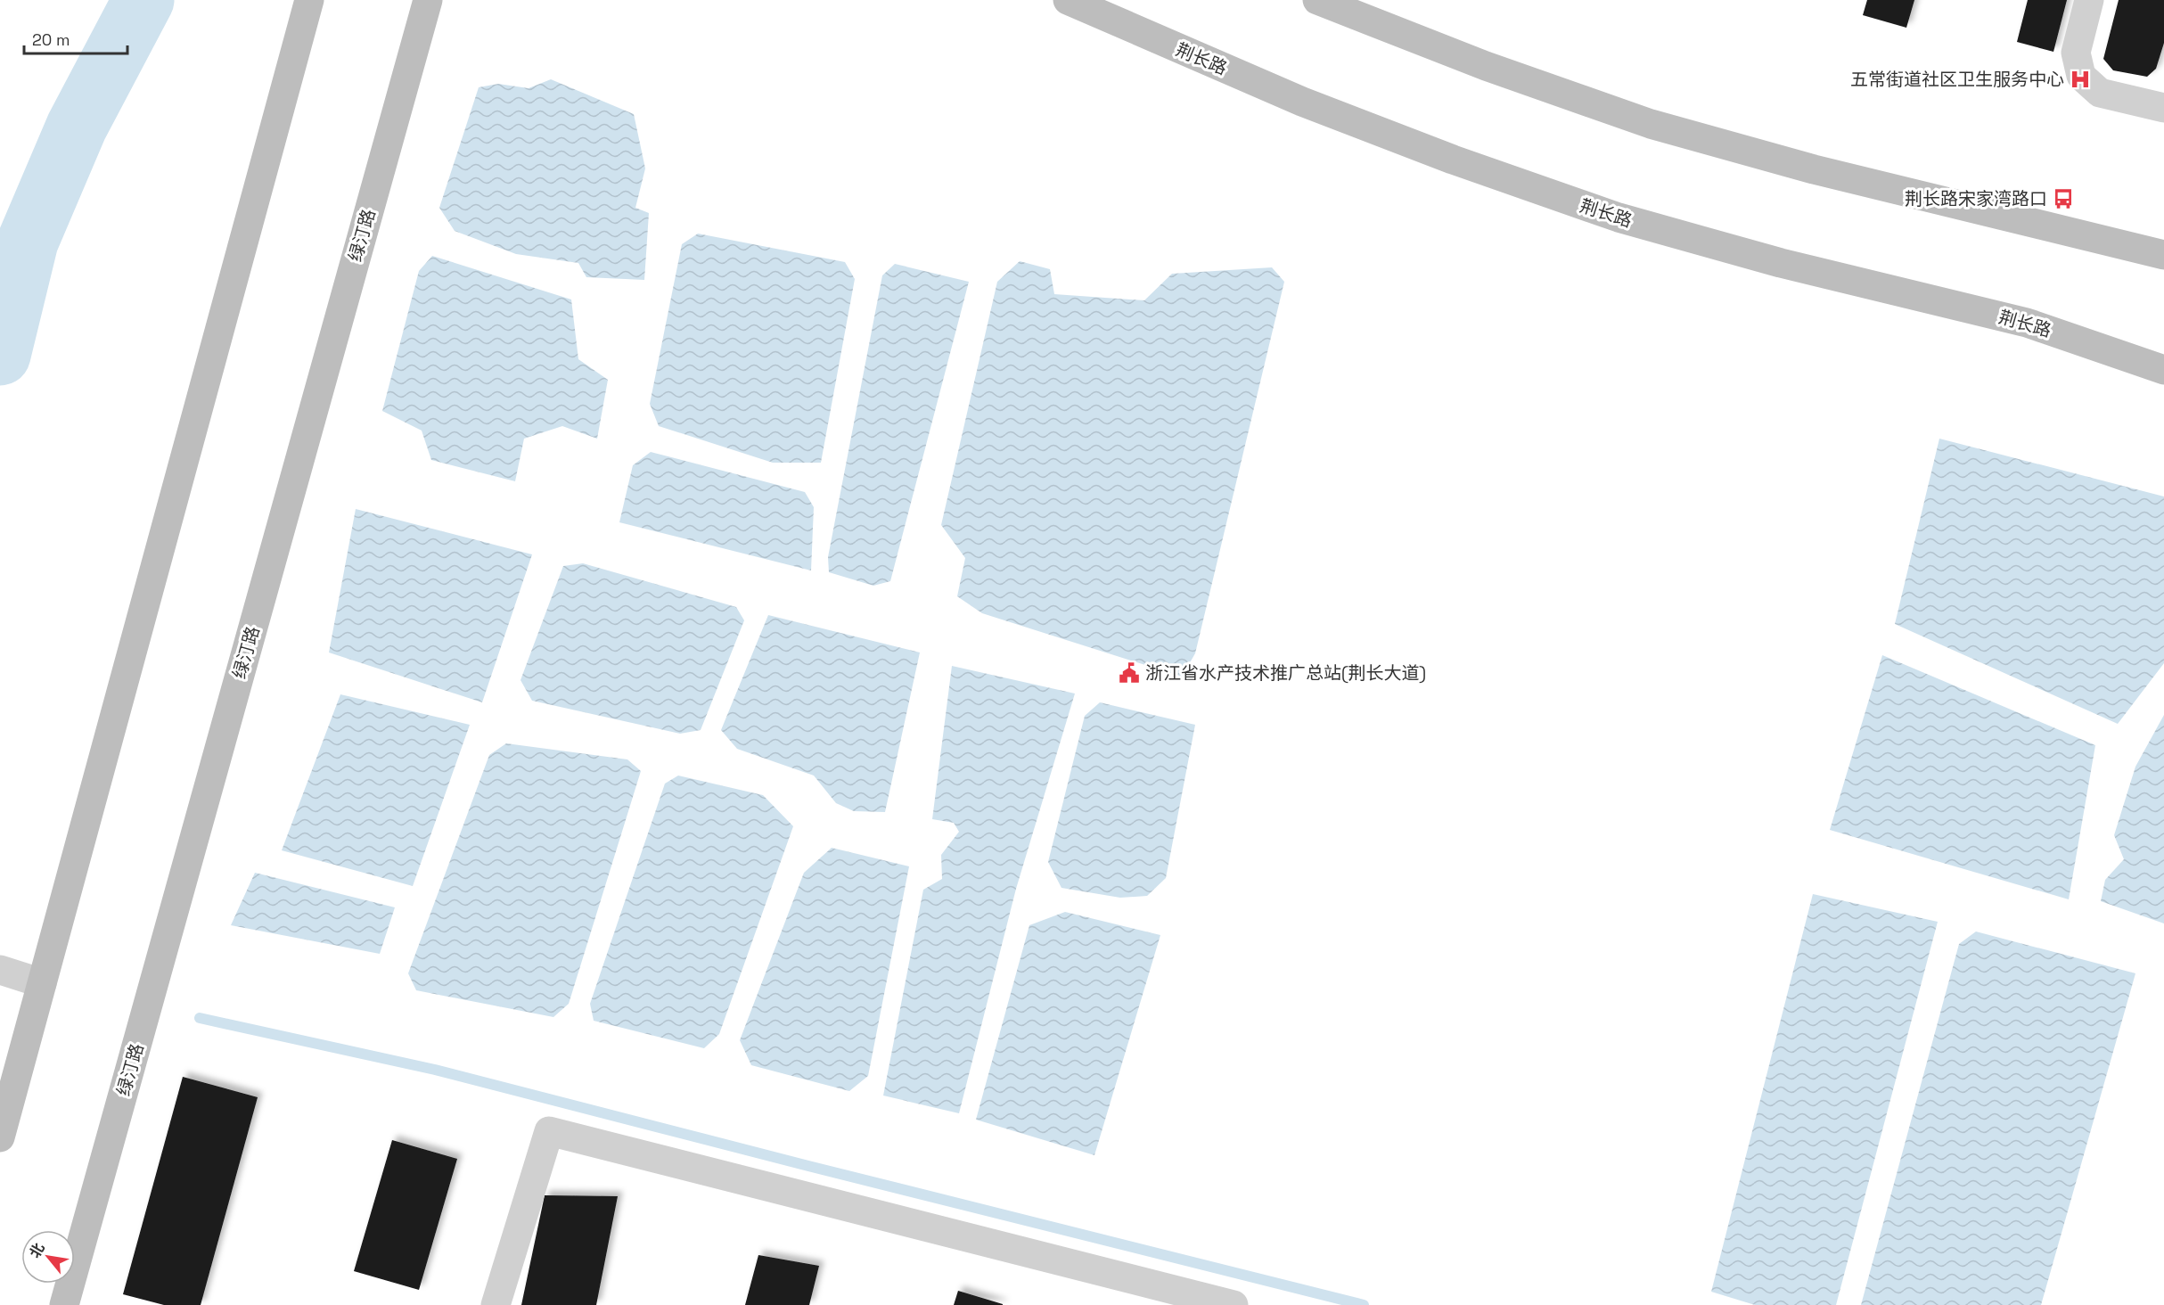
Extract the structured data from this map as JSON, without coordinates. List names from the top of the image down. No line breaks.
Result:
{"streets":{"main road":["荆长路","绿汀路"]},"places":{"hospital":["五常街道社区卫生服务中心"],"bus stop":["荆长路宋家湾路口"],"public building":["浙江省水产技术推广总站(荆长大道)"]},"scale_bar":"20 m","north":"top left"}
